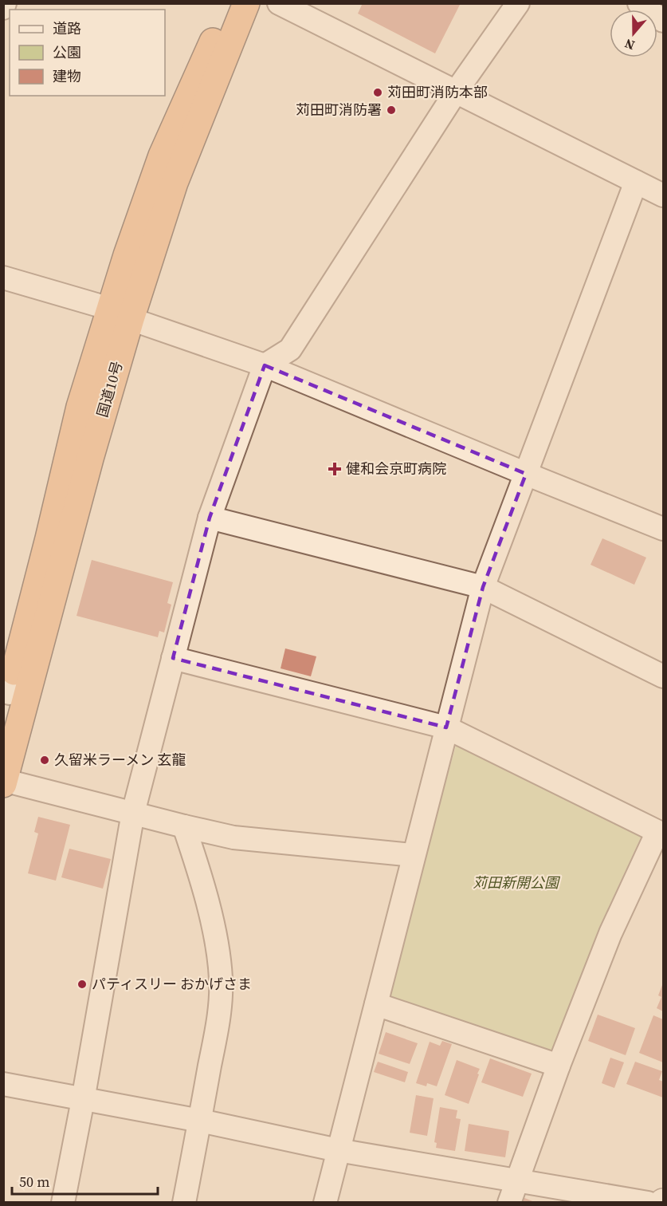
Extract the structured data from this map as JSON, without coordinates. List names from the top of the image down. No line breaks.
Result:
{"streets":{"highway":["国道10号"]},"parks":["苅田新開公園"],"places":{"other":["苅田町消防本部","苅田町消防署","久留米ラーメン 玄龍","パティスリー おかげさま"],"health":["健和会京町病院"]},"legend":["道路","公園","建物"],"scale_bar":"50 m","north":"bottom"}
